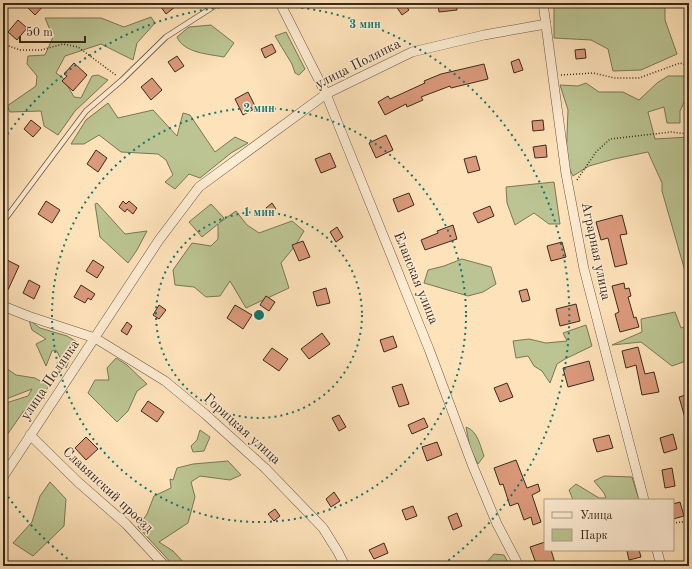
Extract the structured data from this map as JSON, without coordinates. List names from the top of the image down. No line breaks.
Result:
{"streets":{"street":["улица Полянка","Аграрная улица","Еланская улица","Горицкая улица","Славянский проезд"]},"crossings":[["улица Полянка","Аграрная улица"],["улица Полянка","Еланская улица"],["улица Полянка","Горицкая улица"],["улица Полянка","Славянский проезд"]],"legend":["Улица","Парк"],"scale_bar":"50 m","rings":["3 мин","2 мин","1 мин"]}
